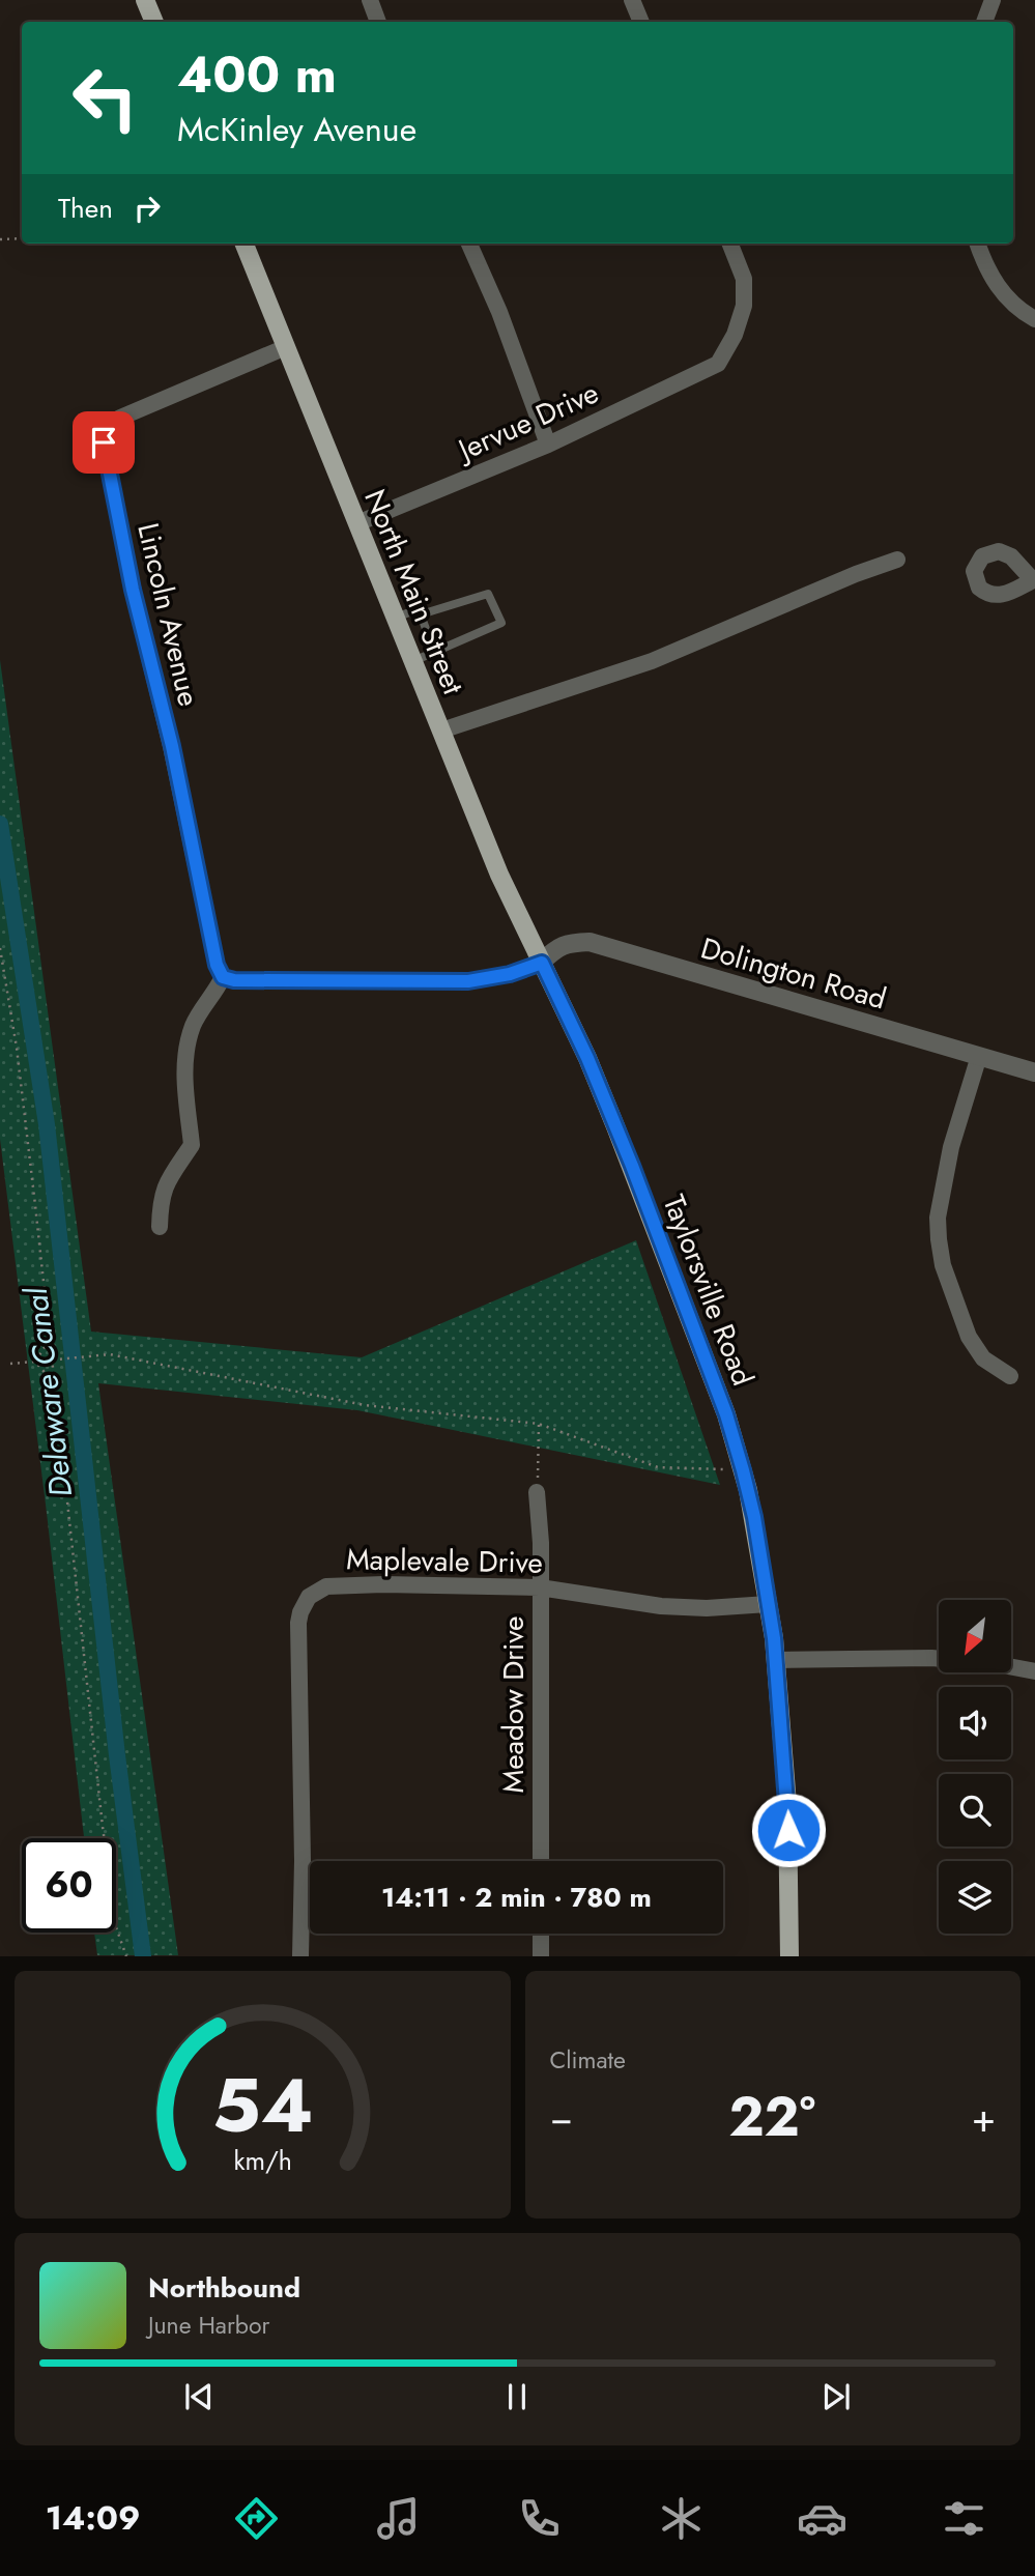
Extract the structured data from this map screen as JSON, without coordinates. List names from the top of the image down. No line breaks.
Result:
{"streets":{"main road":["North Main Street","Taylorsville Road"],"street":["Jervue Drive","Lincoln Avenue","Dolington Road","Maplevale Drive","Meadow Drive"]},"crossings":[["Jervue Drive","North Main Street"],["North Main Street","Lincoln Avenue"],["North Main Street","Dolington Road"],["North Main Street","Taylorsville Road"],["Dolington Road","Taylorsville Road"],["Taylorsville Road","Maplevale Drive"],["Maplevale Drive","Meadow Drive"]],"water":["Delaware Canal"],"north":"bottom left","page":{"turn":["400 m","McKinley Avenue"],"then":"Then","limit":"60","trip":"14:11 · 2 min · 780 m","tile":"Climate","heat":["−","22°","+"],"song":["Northbound","June Harbor"],"tabs":"14:09","gauge":["54","km/h"]}}
